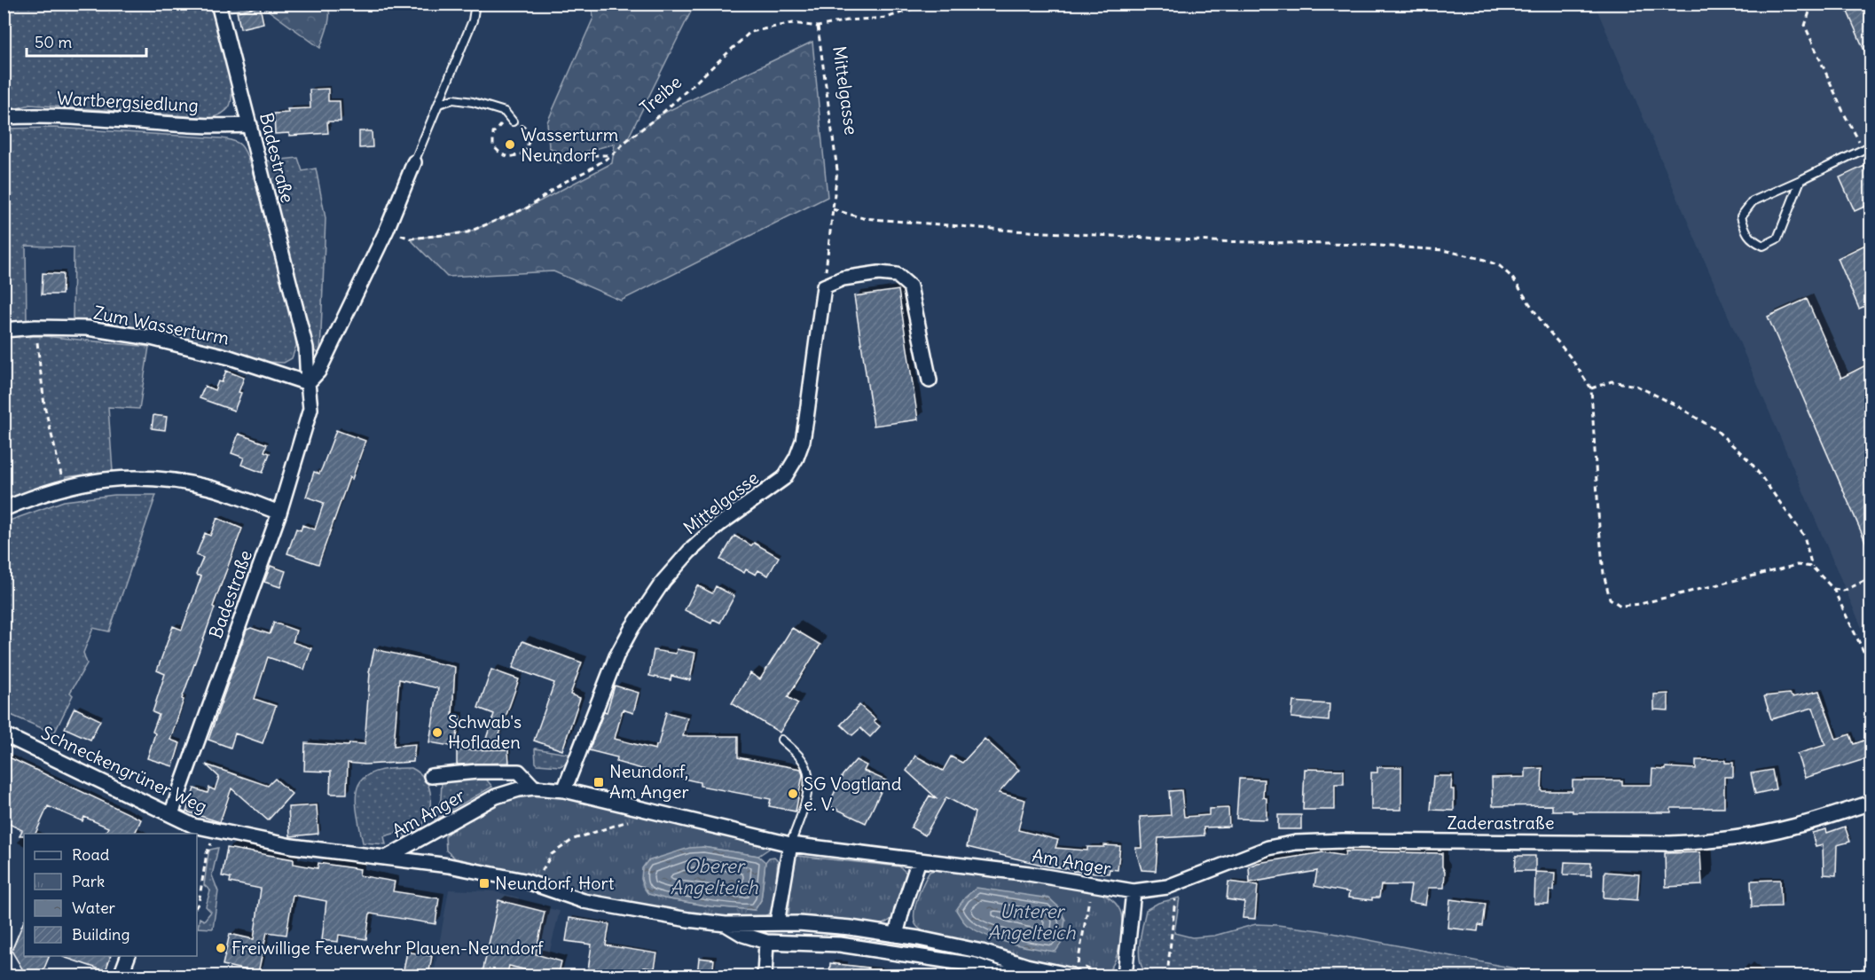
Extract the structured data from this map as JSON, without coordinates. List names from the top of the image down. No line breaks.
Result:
{"streets":{"street":["Mittelgasse","Wartbergsiedlung","Badestraße","Zum Wasserturm","Schneckengrüner Weg","Am Anger","Zaderastraße"],"path":["Treibe"]},"crossings":[["Mittelgasse","Treibe"],["Mittelgasse","Am Anger"],["Wartbergsiedlung","Badestraße"],["Badestraße","Zum Wasserturm"],["Badestraße","Schneckengrüner Weg"],["Schneckengrüner Weg","Am Anger"],["Am Anger","Zaderastraße"]],"water":["Oberer Angelteich","Unterer Angelteich"],"places":{"other":["Wasserturm Neundorf","Schwab's Hofladen","SG Vogtland e. V.","Freiwillige Feuerwehr Plauen-Neundorf"],"transit":["Neundorf, Am Anger","Neundorf, Hort"]},"legend":["Road","Park","Water","Building"],"scale_bar":"50 m"}
